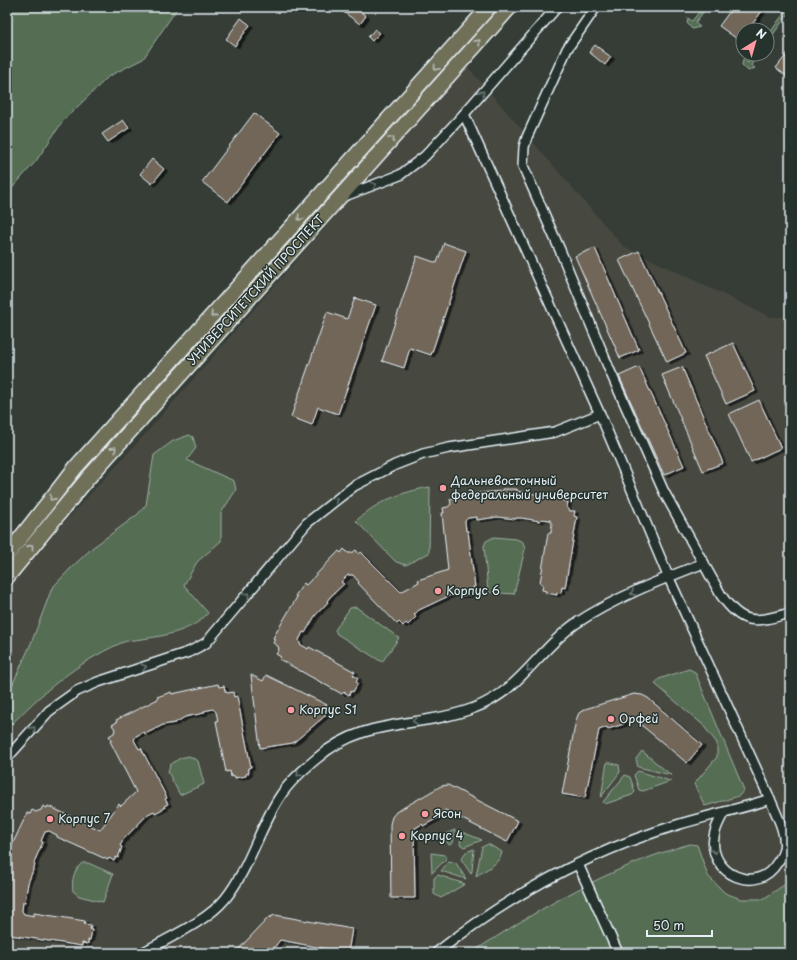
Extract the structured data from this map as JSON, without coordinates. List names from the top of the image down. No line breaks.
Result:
{"streets":{"main road":["УНИВЕРСИТЕТСКИЙ ПРОСПЕКТ"]},"places":["Дальневосточный федеральный университет","Корпус 6","Корпус S1","Орфей","Ясон","Корпус 7","Корпус 4"],"scale_bar":"50 m","north":"top right"}
